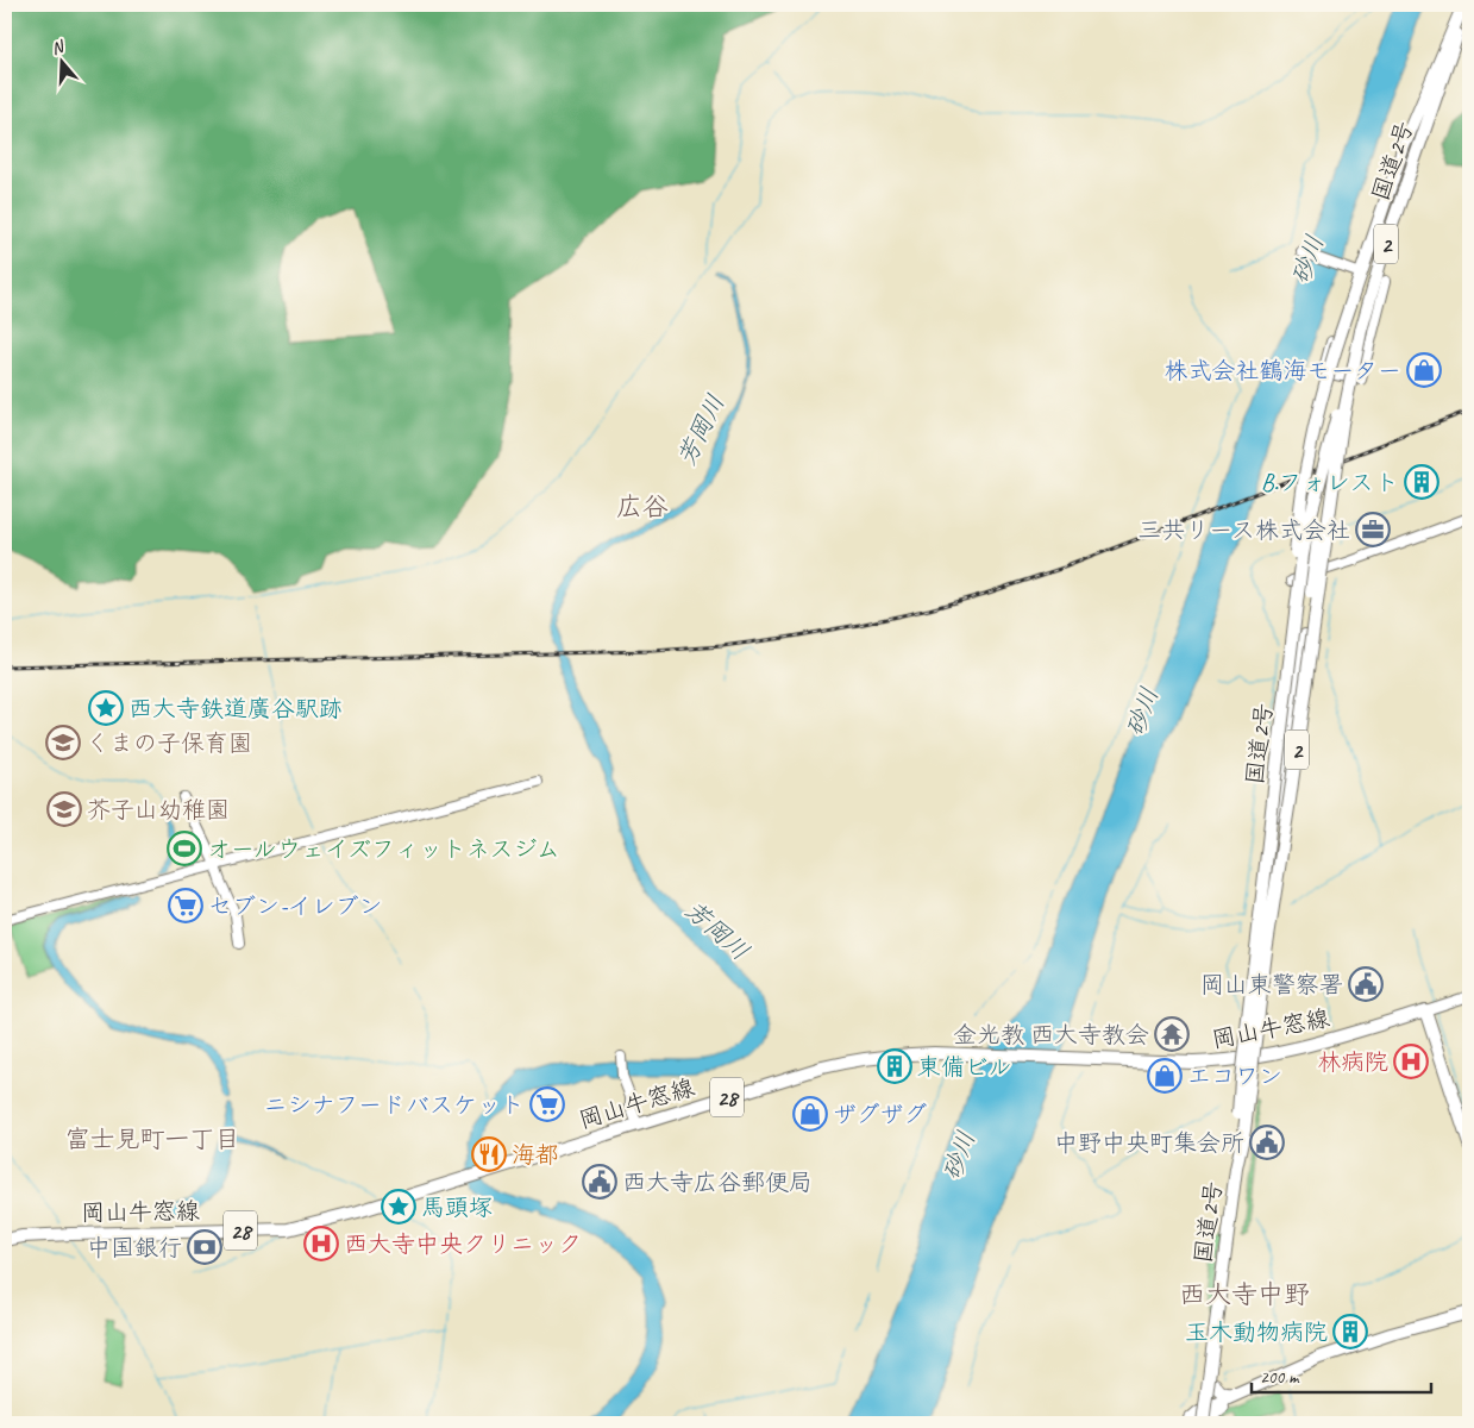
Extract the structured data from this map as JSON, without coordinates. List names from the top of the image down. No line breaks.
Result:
{"streets":{"main road":["国道2号","2","岡山牛窓線","28"]},"districts":["広谷","富士見町一丁目","西大寺中野"],"water":["砂川","芳岡川"],"places":{"shop":["株式会社鶴海モーター","エコワン","ザグザグ"],"building":["B.フォレスト","東備ビル","玉木動物病院"],"office":["三共リース株式会社"],"place":["西大寺鉄道廣谷駅跡","馬頭塚"],"school or university":["くまの子保育園","芥子山幼稚園"],"sports":["オールウェイズフィットネスジム"],"supermarket":["セブン-イレブン","ニシナフードバスケット"],"public building":["岡山東警察署","中野中央町集会所","西大寺広谷郵便局"],"temple":["金光教 西大寺教会"],"hospital":["林病院","西大寺中央クリニック"],"restaurant":["海都"],"bank":["中国銀行"]},"scale_bar":"200 m","north":"top"}
